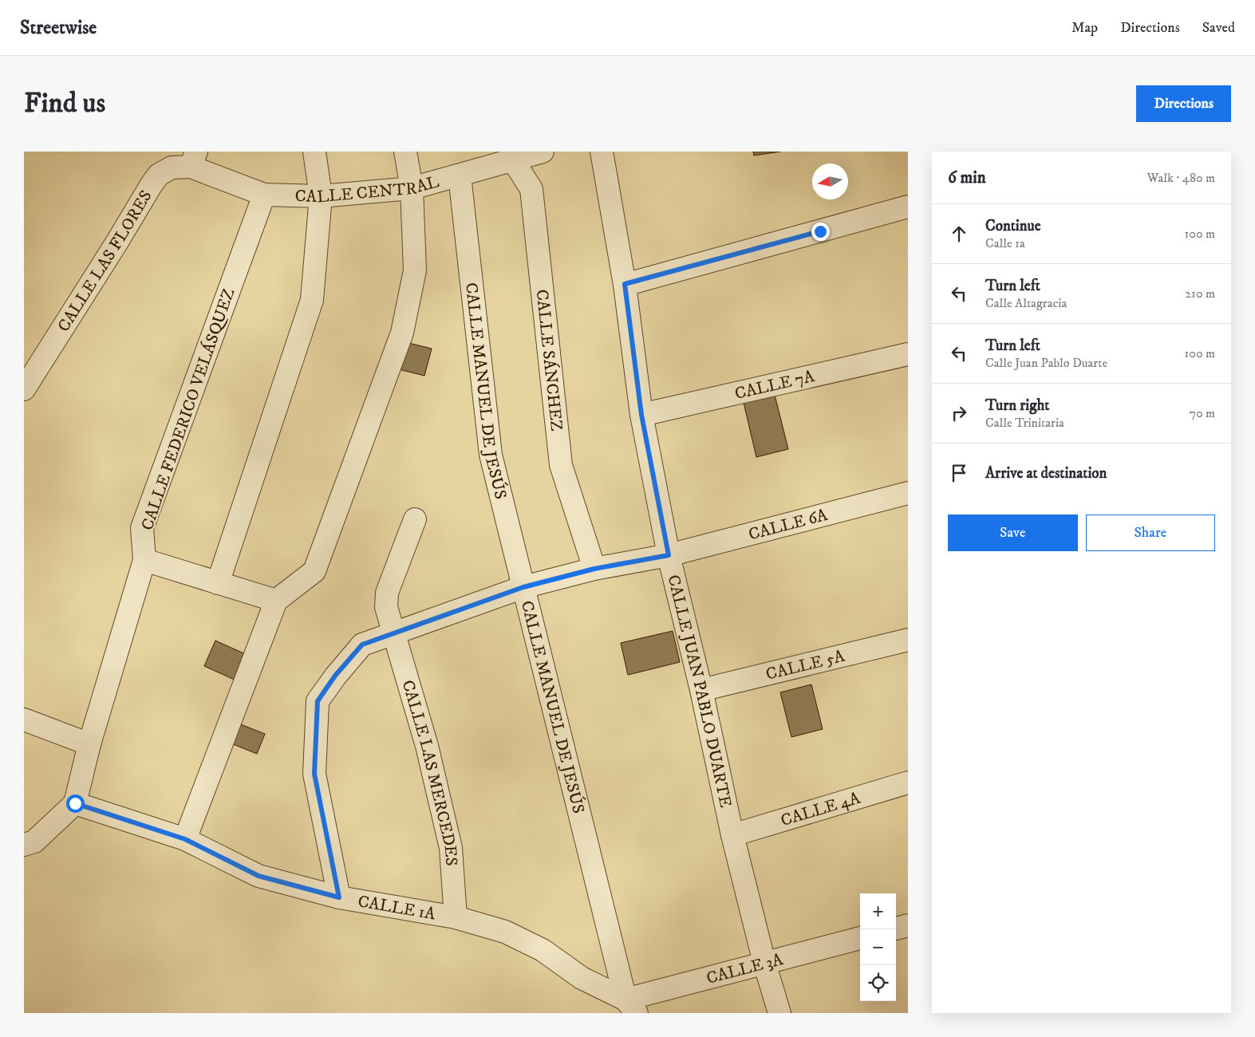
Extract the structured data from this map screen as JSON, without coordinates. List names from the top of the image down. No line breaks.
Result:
{"streets":{"street":["CALLE CENTRAL","CALLE LAS FLORES","CALLE SÁNCHEZ","CALLE 7A","CALLE MANUEL DE JESÚS","CALLE FEDERICO VELÁSQUEZ","CALLE 6A","CALLE 5A","CALLE JUAN PABLO DUARTE","CALLE LAS MERCEDES","CALLE 4A","CALLE 1A","CALLE 3A"]},"crossings":[["CALLE CENTRAL","CALLE LAS FLORES"],["CALLE CENTRAL","CALLE SÁNCHEZ"],["CALLE CENTRAL","CALLE MANUEL DE JESÚS"],["CALLE CENTRAL","CALLE FEDERICO VELÁSQUEZ"],["CALLE SÁNCHEZ","CALLE 6A"],["CALLE 7A","CALLE JUAN PABLO DUARTE"],["CALLE MANUEL DE JESÚS","CALLE 6A"],["CALLE MANUEL DE JESÚS","CALLE 1A"],["CALLE MANUEL DE JESÚS","CALLE 3A"],["CALLE FEDERICO VELÁSQUEZ","CALLE 1A"],["CALLE 6A","CALLE JUAN PABLO DUARTE"],["CALLE 6A","CALLE LAS MERCEDES"],["CALLE 6A","CALLE 1A"],["CALLE 5A","CALLE JUAN PABLO DUARTE"],["CALLE JUAN PABLO DUARTE","CALLE 4A"],["CALLE JUAN PABLO DUARTE","CALLE 3A"],["CALLE LAS MERCEDES","CALLE 1A"],["CALLE 1A","CALLE 3A"]],"north":"left","page":{"header":"Streetwise","nav":["Map","Directions","Saved"],"buttons":["Directions",["Save","Share"]],"title":"Find us","heading":["6 min","Walk · 480 m"],"list":[["Continue","Calle 1a","100 m"],["Turn left","Calle Altagracia","210 m"],["Turn left","Calle Juan Pablo Duarte","100 m"],["Turn right","Calle Trinitaria","70 m"],"Arrive at destination"],"map_buttons":["+","−"]}}
